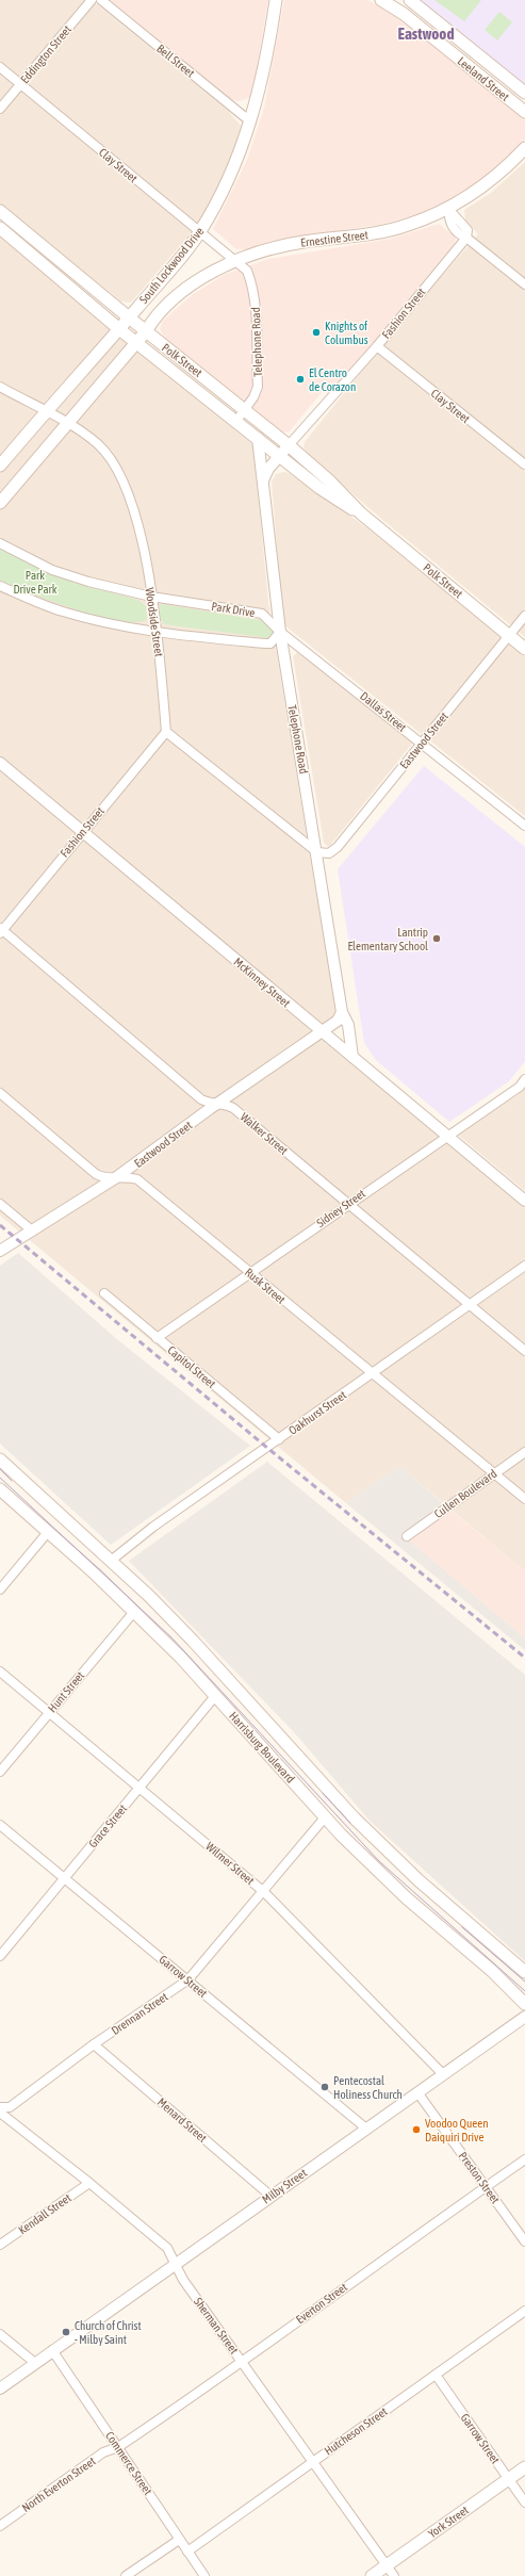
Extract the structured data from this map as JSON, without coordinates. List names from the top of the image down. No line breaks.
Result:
{"streets":{"main road":["Leeland Street","Ernestine Street","South Lockwood Drive","Polk Street","Harrisburg Boulevard","York Street"],"street":["Eddington Street","Bell Street","Clay Street","Fashion Street","Telephone Road","Park Drive","Woodside Street","Dallas Street","Eastwood Street","McKinney Street","Walker Street","Sidney Street","Rusk Street","Capitol Street","Oakhurst Street","Cullen Boulevard","Hunt Street","Grace Street","Wilmer Street","Garrow Street","Drennan Street","Menard Street","Preston Street","Milby Street","Kendall Street","Everton Street","Sherman Street","Hutcheson Street","Commerce Street","North Everton Street"]},"crossings":[["Eddington Street","Clay Street"],["Bell Street","South Lockwood Drive"],["Clay Street","Ernestine Street"],["Clay Street","South Lockwood Drive"],["Clay Street","Fashion Street"],["Clay Street","Telephone Road"],["Ernestine Street","Telephone Road"],["Ernestine Street","Polk Street"],["South Lockwood Drive","Polk Street"],["South Lockwood Drive","Woodside Street"],["Fashion Street","Polk Street"],["Fashion Street","Woodside Street"],["Fashion Street","McKinney Street"],["Fashion Street","Walker Street"],["Telephone Road","Polk Street"],["Telephone Road","Park Drive"],["Telephone Road","Dallas Street"],["Telephone Road","Eastwood Street"],["Telephone Road","McKinney Street"],["Polk Street","Eastwood Street"],["Park Drive","Woodside Street"],["Park Drive","Dallas Street"],["Dallas Street","Eastwood Street"],["Eastwood Street","McKinney Street"],["Eastwood Street","Walker Street"],["Eastwood Street","Rusk Street"],["McKinney Street","Sidney Street"],["Walker Street","Sidney Street"],["Walker Street","Oakhurst Street"],["Sidney Street","Rusk Street"],["Sidney Street","Capitol Street"],["Rusk Street","Oakhurst Street"],["Rusk Street","Cullen Boulevard"],["Capitol Street","Oakhurst Street"],["Oakhurst Street","Harrisburg Boulevard"],["Hunt Street","Harrisburg Boulevard"],["Hunt Street","Wilmer Street"],["Harrisburg Boulevard","Grace Street"],["Harrisburg Boulevard","Drennan Street"],["Grace Street","Wilmer Street"],["Grace Street","Garrow Street"],["Wilmer Street","Drennan Street"],["Wilmer Street","Milby Street"],["Garrow Street","Drennan Street"],["Garrow Street","Milby Street"],["Garrow Street","Hutcheson Street"],["Garrow Street","York Street"],["Drennan Street","Menard Street"],["Menard Street","Milby Street"],["Preston Street","Milby Street"],["Preston Street","Everton Street"],["Milby Street","Sherman Street"],["Milby Street","Commerce Street"],["Kendall Street","Sherman Street"],["Everton Street","Sherman Street"],["Everton Street","Commerce Street"],["Everton Street","North Everton Street"],["Sherman Street","Hutcheson Street"],["Sherman Street","York Street"],["Hutcheson Street","Commerce Street"],["Commerce Street","North Everton Street"]],"districts":["Eastwood"],"parks":["Park Drive Park"],"places":["Knights of Columbus","El Centro de Corazon","Lantrip Elementary School","Pentecostal Holiness Church","Voodoo Queen Daiquiri Drive","Church of Christ - Milby Saint"]}
